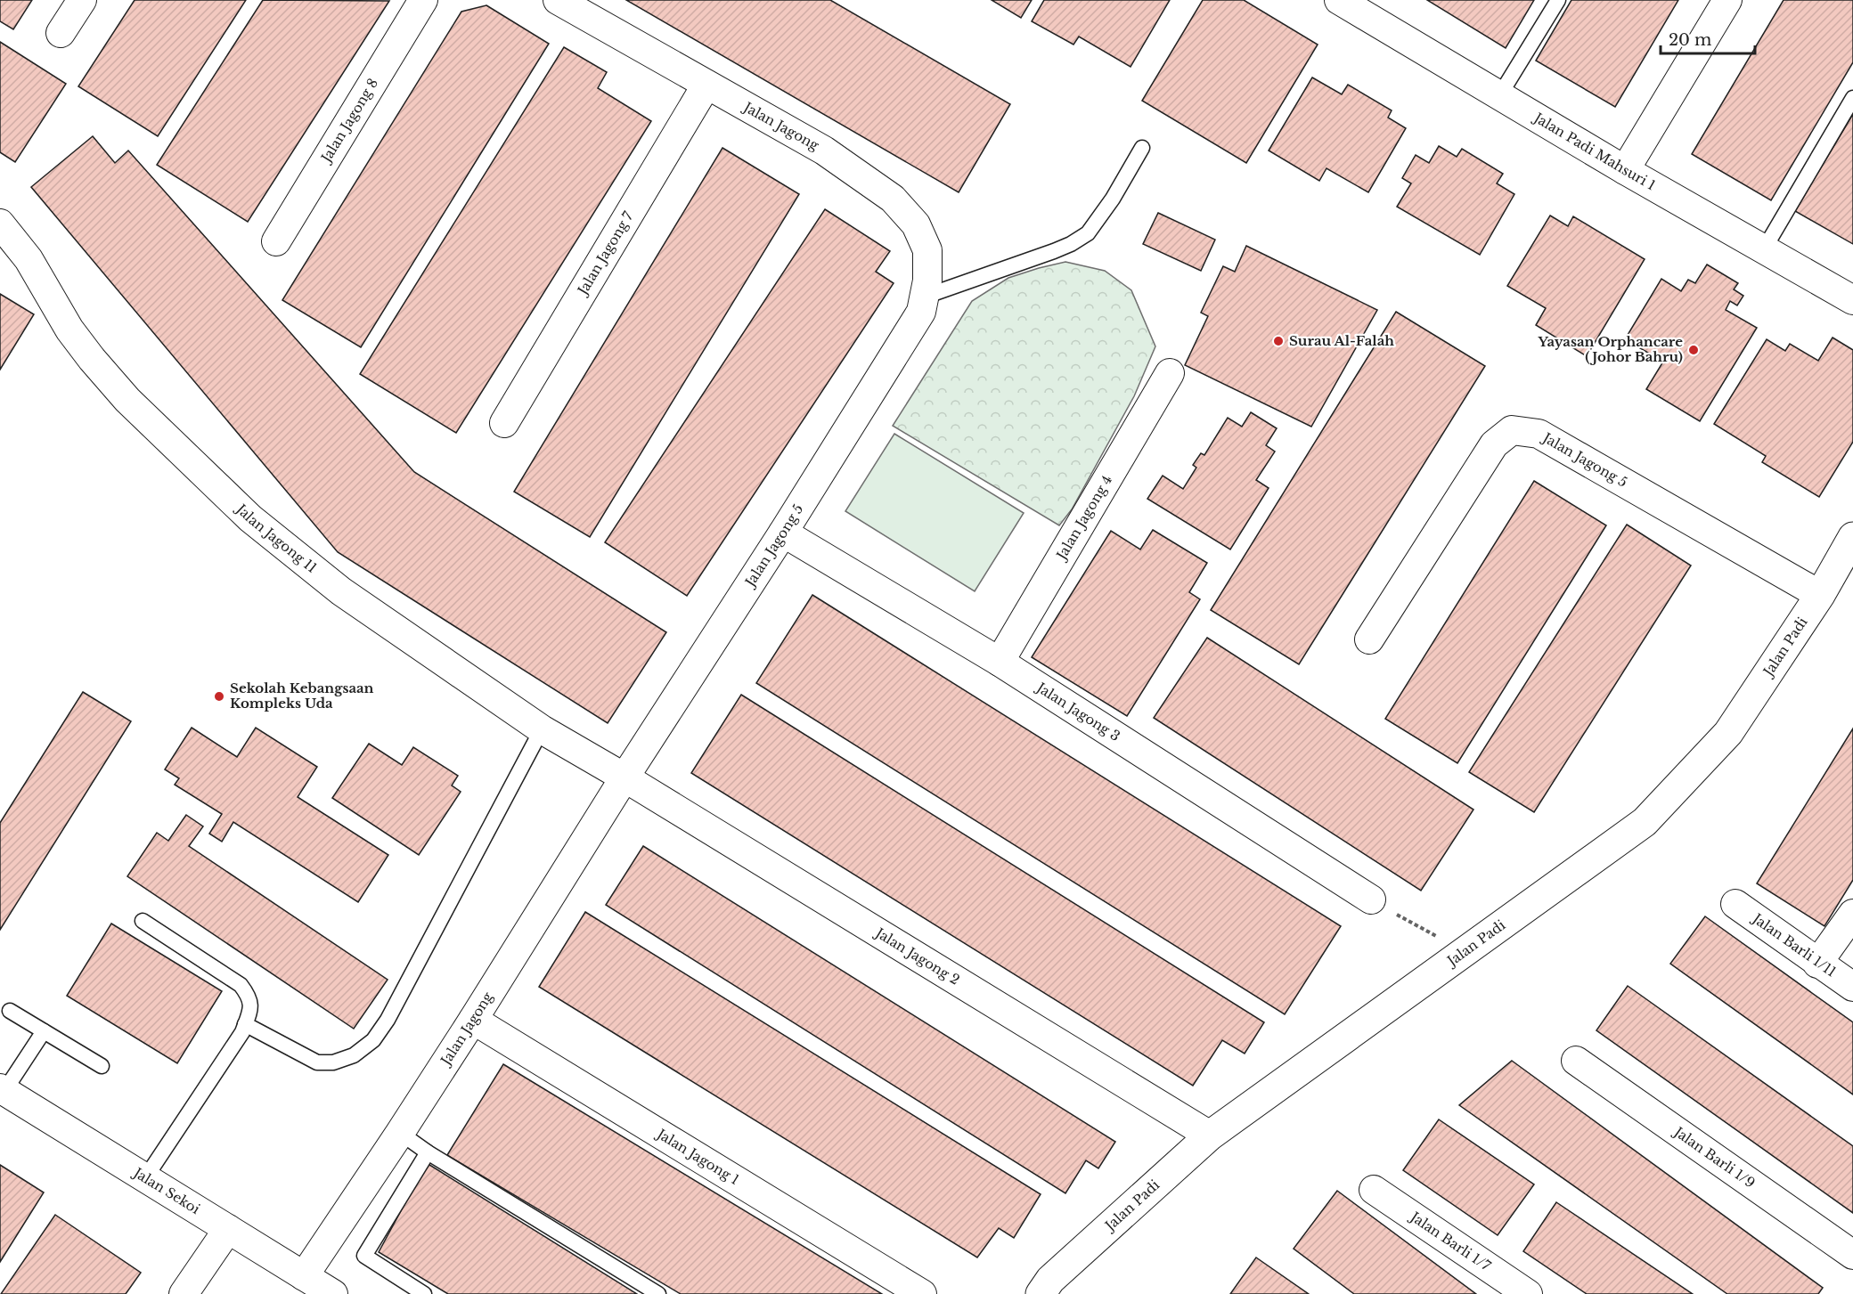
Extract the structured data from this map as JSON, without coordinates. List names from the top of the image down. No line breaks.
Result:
{"streets":{"street":["Jalan Jagong 8","Jalan Jagong","Jalan Padi Mahsuri 1","Jalan Jagong 7","Jalan Jagong 5","Jalan Jagong 4","Jalan Jagong 11","Jalan Padi","Jalan Jagong 3","Jalan Barli 1/11","Jalan Jagong 2","Jalan Jagong 1","Jalan Barli 1/9","Jalan Sekoi","Jalan Barli 1/7"]},"crossings":[["Jalan Jagong","Jalan Jagong 7"],["Jalan Jagong","Jalan Jagong 5"],["Jalan Jagong","Jalan Jagong 11"],["Jalan Jagong","Jalan Jagong 2"],["Jalan Jagong","Jalan Jagong 1"],["Jalan Jagong","Jalan Sekoi"],["Jalan Jagong 5","Jalan Jagong 11"],["Jalan Jagong 5","Jalan Padi"],["Jalan Jagong 5","Jalan Jagong 3"],["Jalan Jagong 5","Jalan Jagong 2"],["Jalan Jagong 4","Jalan Jagong 3"],["Jalan Jagong 11","Jalan Jagong 2"],["Jalan Padi","Jalan Jagong 2"]],"places":["Surau Al-Falah","Yayasan Orphancare (Johor Bahru)","Sekolah Kebangsaan Kompleks Uda"],"scale_bar":"20 m"}
